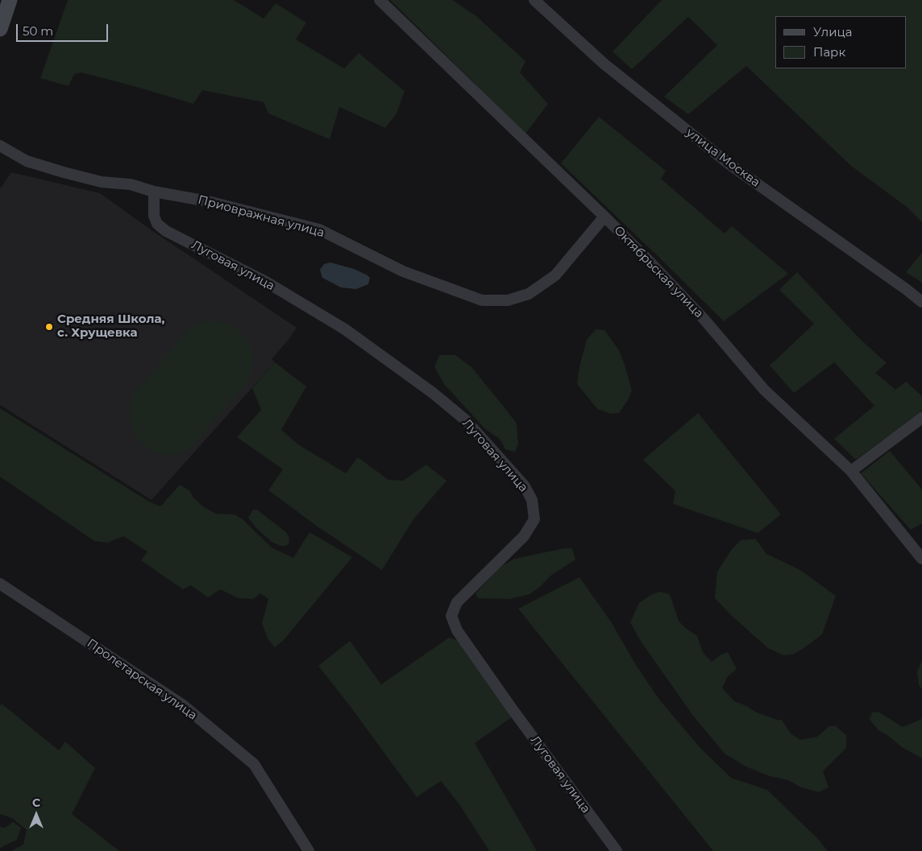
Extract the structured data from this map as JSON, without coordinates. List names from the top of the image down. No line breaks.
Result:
{"streets":{"street":["улица Москва","Приовражная улица","Луговая улица","Октябрьская улица","Пролетарская улица"]},"crossings":[["Приовражная улица","Луговая улица"],["Приовражная улица","Октябрьская улица"]],"places":["Средняя Школа, с. Хрущевка"],"legend":["Улица","Парк"],"scale_bar":"50 m","north":"top"}
